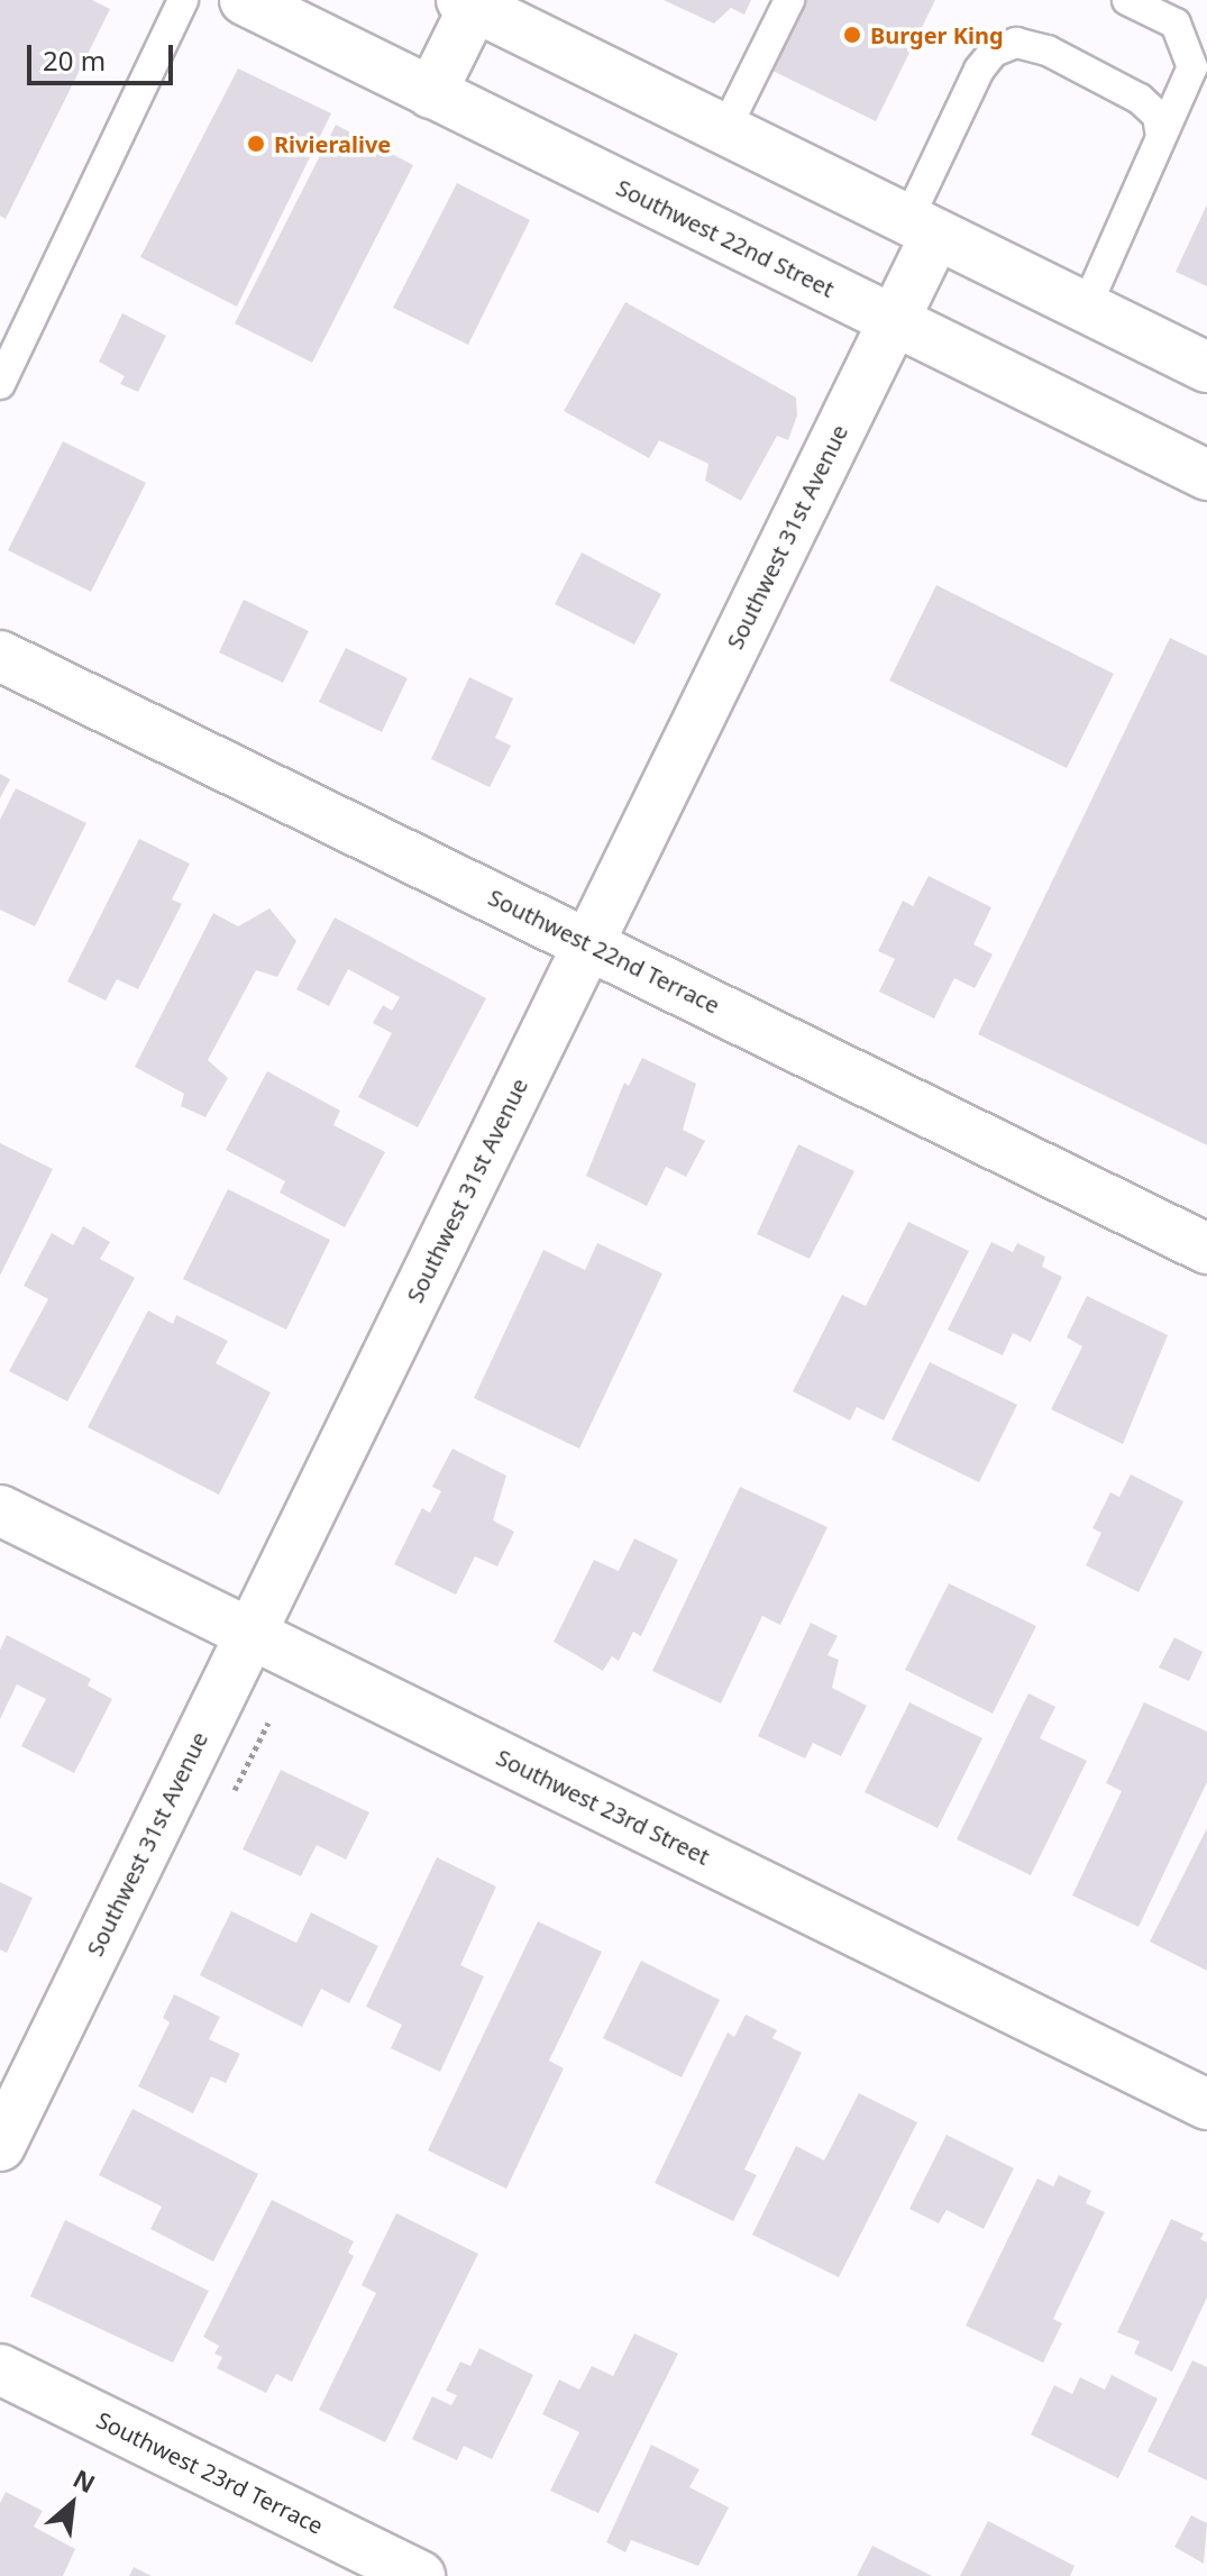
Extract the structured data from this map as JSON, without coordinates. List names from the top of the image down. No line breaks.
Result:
{"streets":{"street":["Southwest 22nd Street","Southwest 31st Avenue","Southwest 22nd Terrace","Southwest 23rd Street","Southwest 23rd Terrace"]},"crossings":[["Southwest 22nd Street","Southwest 31st Avenue"],["Southwest 31st Avenue","Southwest 22nd Terrace"],["Southwest 31st Avenue","Southwest 23rd Street"]],"places":["Burger King","Rivieralive"],"scale_bar":"20 m","north":"top right"}
